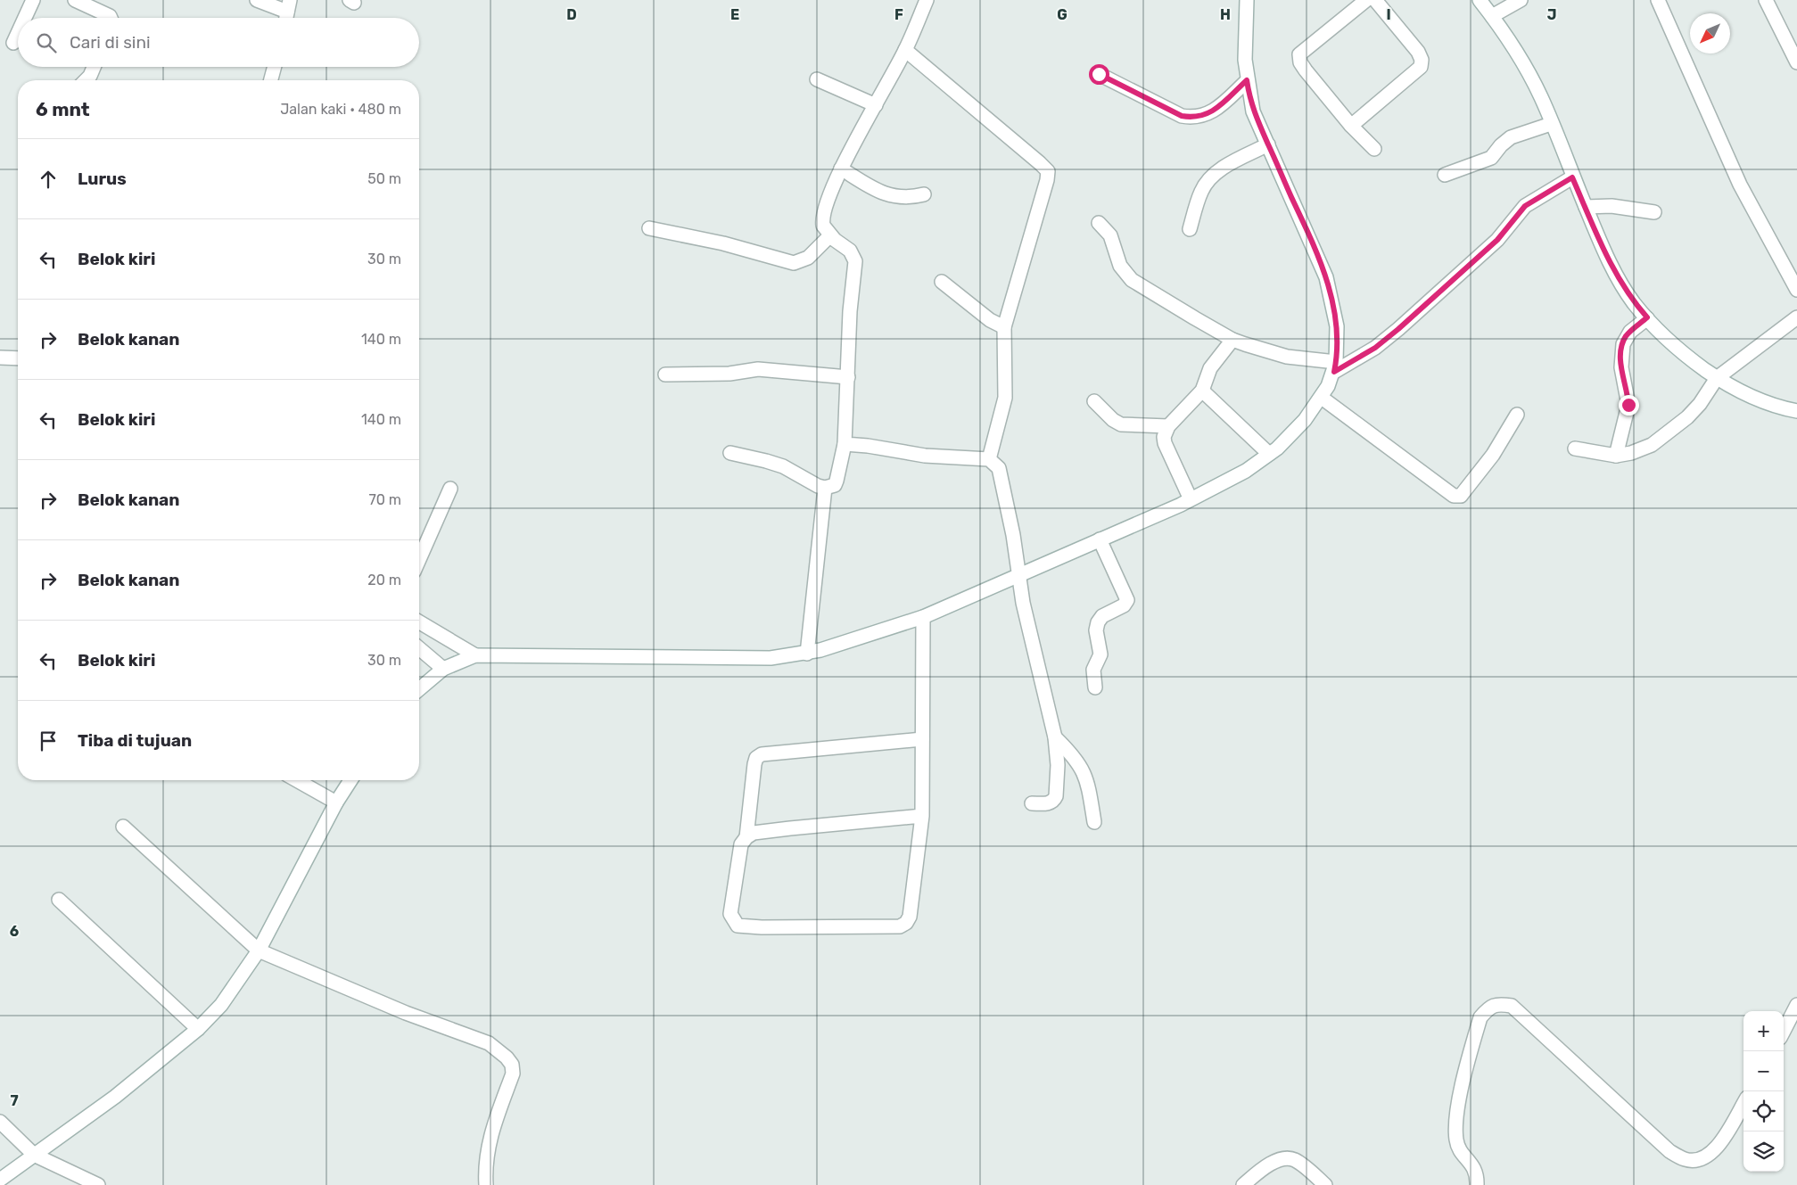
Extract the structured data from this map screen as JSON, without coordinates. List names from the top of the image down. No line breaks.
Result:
{"north":"bottom left","page":{"search":"Cari di sini","heading":["6 mnt","Jalan kaki · 480 m"],"list":[["Lurus","50 m"],["Belok kiri","30 m"],["Belok kanan","140 m"],["Belok kiri","140 m"],["Belok kanan","70 m"],["Belok kanan","20 m"],["Belok kiri","30 m"],"Tiba di tujuan"],"map_buttons":["+","−"]},"grid":{"columns":["D","E","F","G","H","I","J"],"rows":["6","7"]}}
